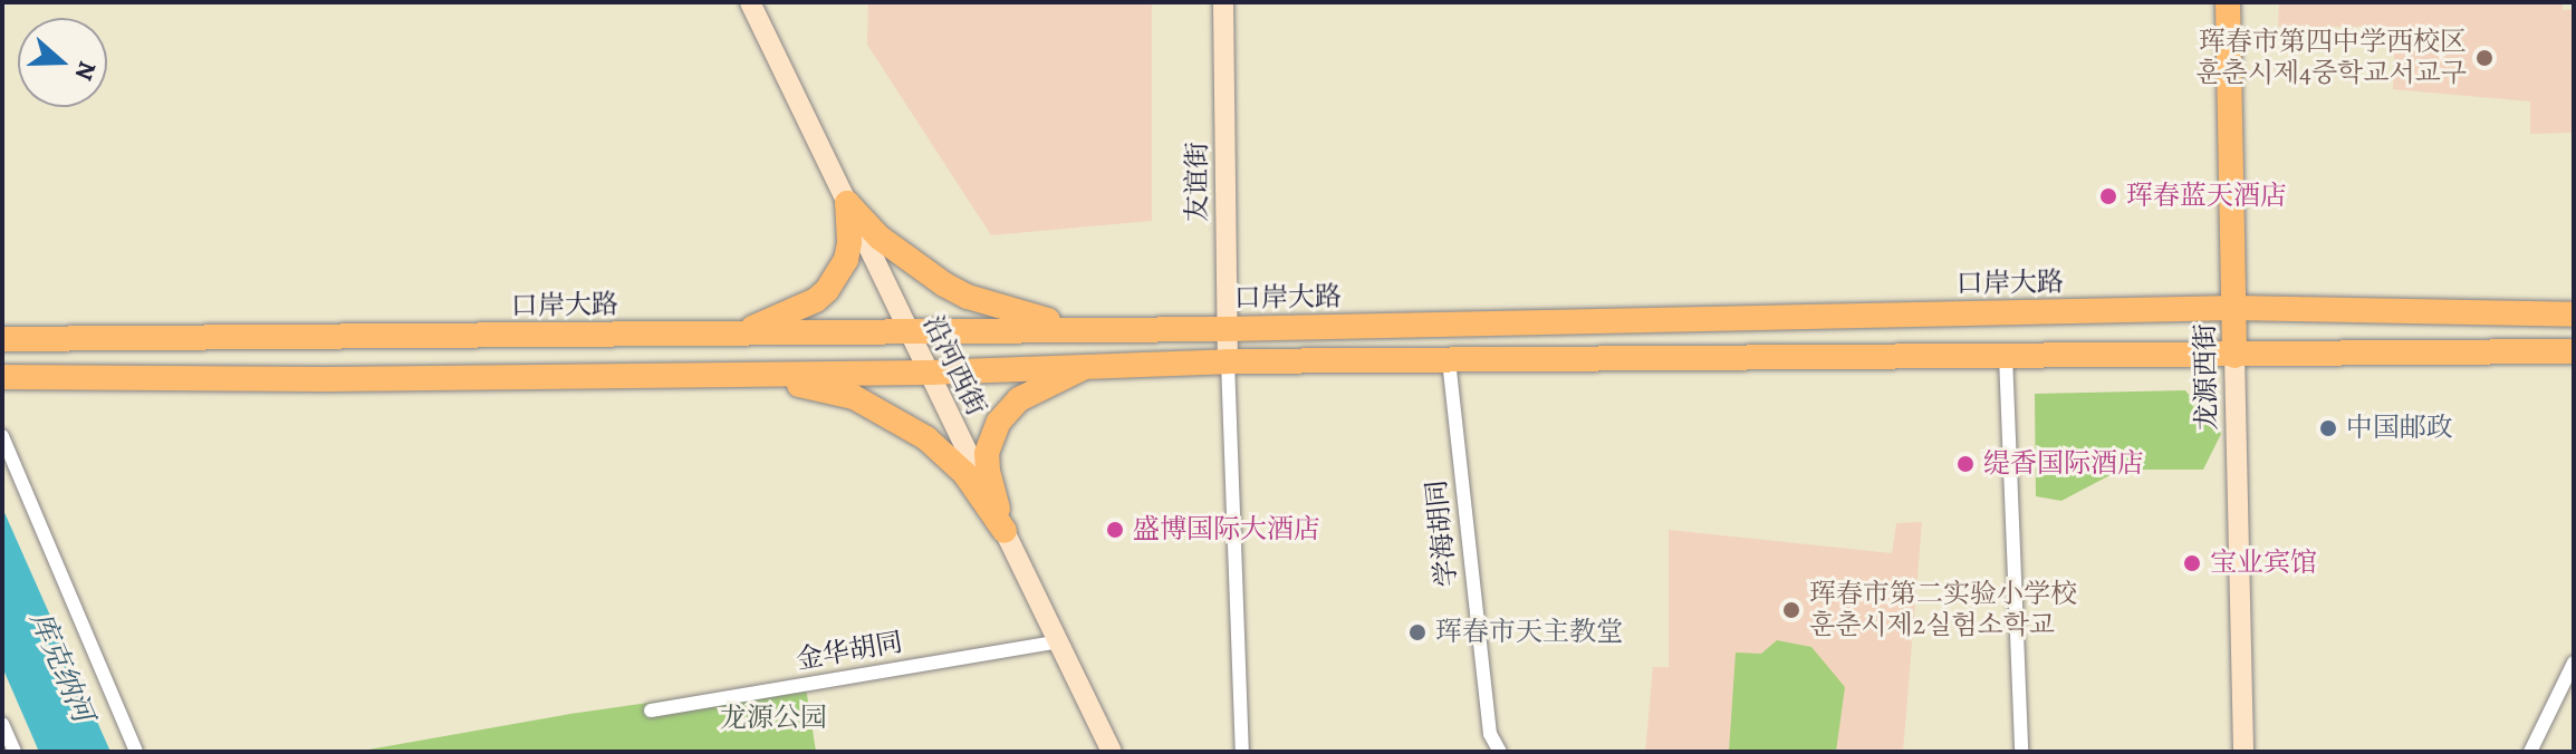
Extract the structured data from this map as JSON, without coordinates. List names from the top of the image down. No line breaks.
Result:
{"streets":{"highway":["口岸大路","龙源西街"],"main road":["友谊街","沿河西街"],"street":["学海胡同","金华胡同"]},"crossings":[["友谊街","口岸大路"],["口岸大路","沿河西街"],["口岸大路","龙源西街"],["沿河西街","金华胡同"]],"water":["库克纳河"],"parks":["龙源公园"],"places":["珲春市第四中学西校区 훈춘시제4중학교서교구","珲春蓝天酒店","中国邮政","缇香国际酒店","盛博国际大酒店","宝业宾馆","珲春市第二实验小学校 훈춘시제2실험소학교","珲春市天主教堂"],"north":"right"}
